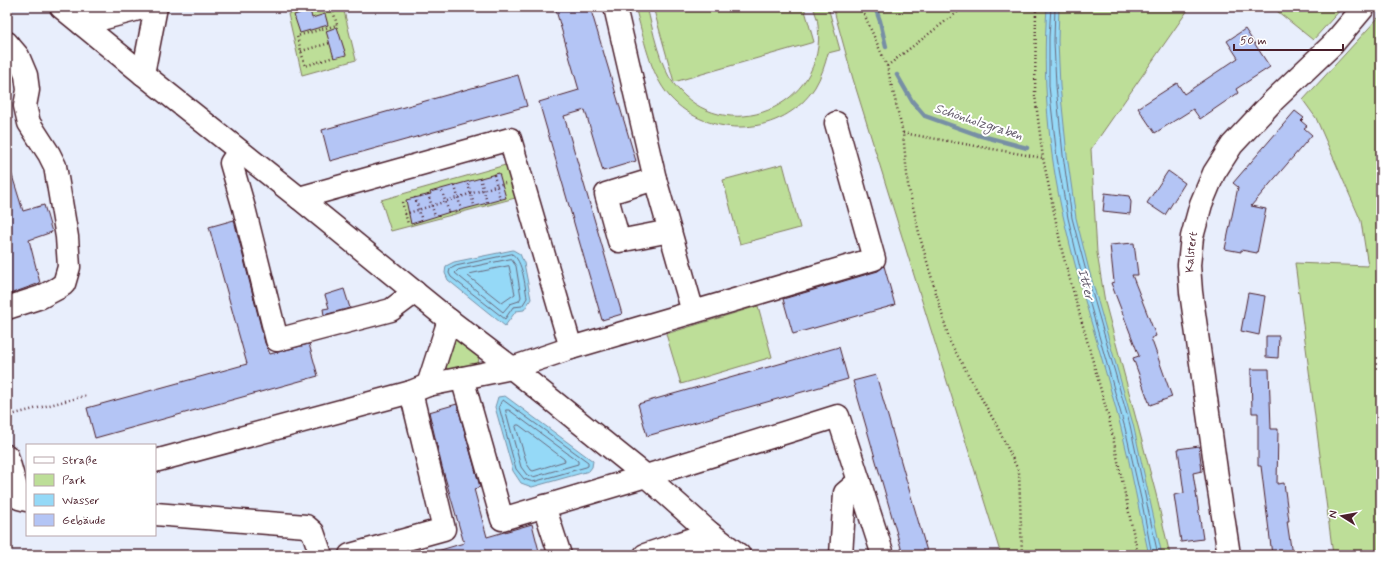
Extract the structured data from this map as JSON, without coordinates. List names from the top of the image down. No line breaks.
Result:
{"streets":{"street":["Kalstert"]},"water":["Schönholzgraben","Itter"],"legend":["Straße","Park","Wasser","Gebäude"],"scale_bar":"50 m","north":"left"}
